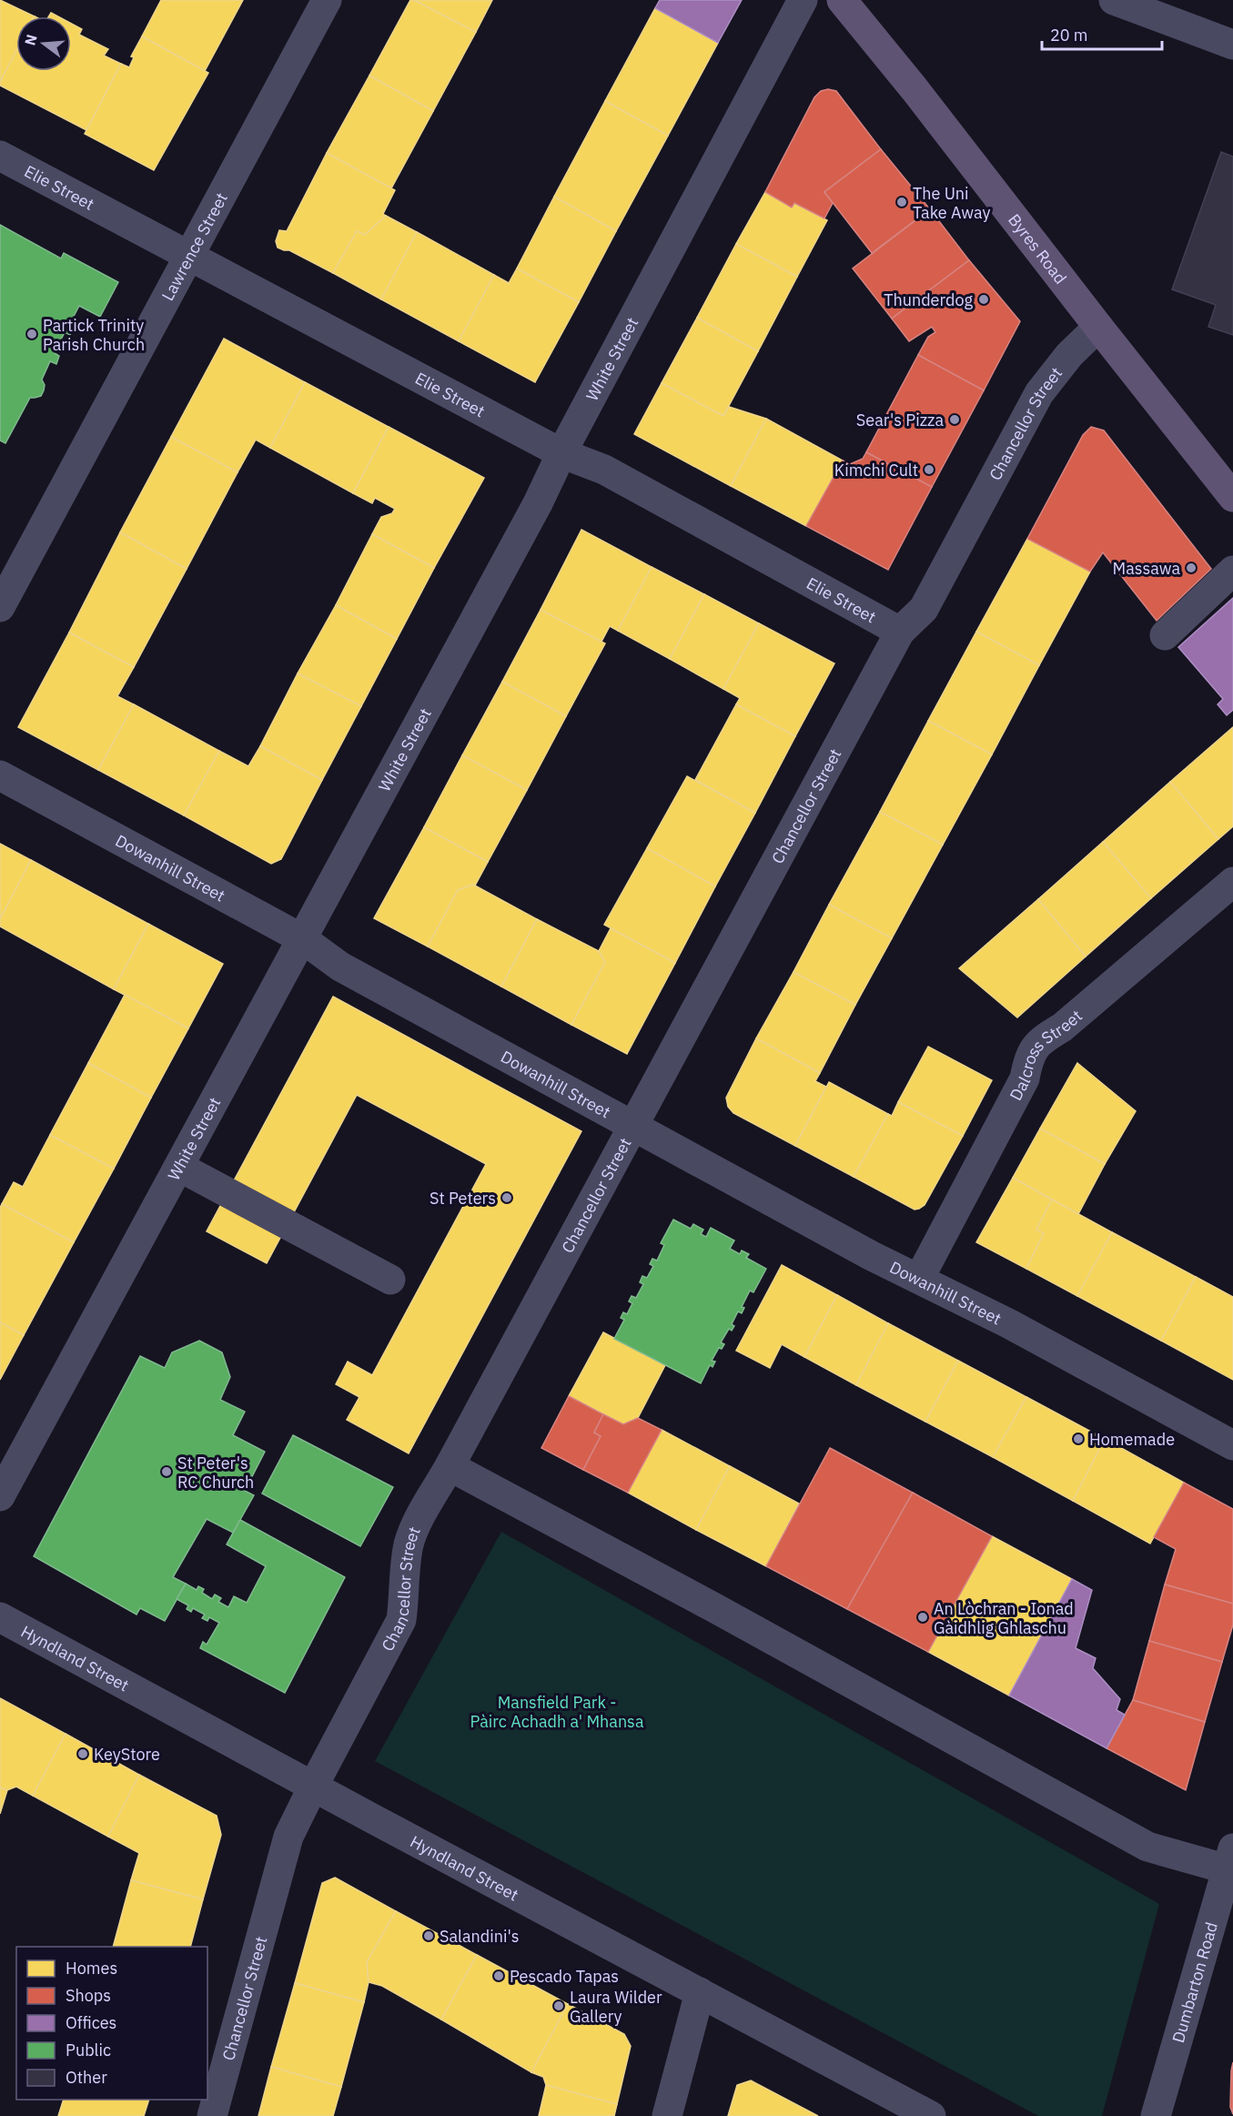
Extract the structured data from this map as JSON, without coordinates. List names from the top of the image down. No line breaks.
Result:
{"streets":{"main road":["Byres Road"],"street":["Elie Street","Lawrence Street","White Street","Chancellor Street","Dowanhill Street","Dalcross Street","Hyndland Street","Dumbarton Road"]},"crossings":[["Elie Street","Lawrence Street"],["Elie Street","White Street"],["Elie Street","Chancellor Street"],["Byres Road","Chancellor Street"],["White Street","Dowanhill Street"],["Chancellor Street","Dowanhill Street"],["Chancellor Street","Hyndland Street"],["Dowanhill Street","Dalcross Street"]],"parks":["Mansfield Park - Pàirc Achadh a' Mhansa"],"places":["The Uni Take Away","Thunderdog","Partick Trinity Parish Church","Sear's Pizza","Kimchi Cult","Massawa","St Peters","Homemade","St Peter's RC Church","An Lòchran - Ionad Gàidhlig Ghlaschu","KeyStore","Salandini's","Pescado Tapas","Laura Wilder Gallery"],"legend":["Homes","Shops","Offices","Public","Other"],"scale_bar":"20 m","north":"left"}
